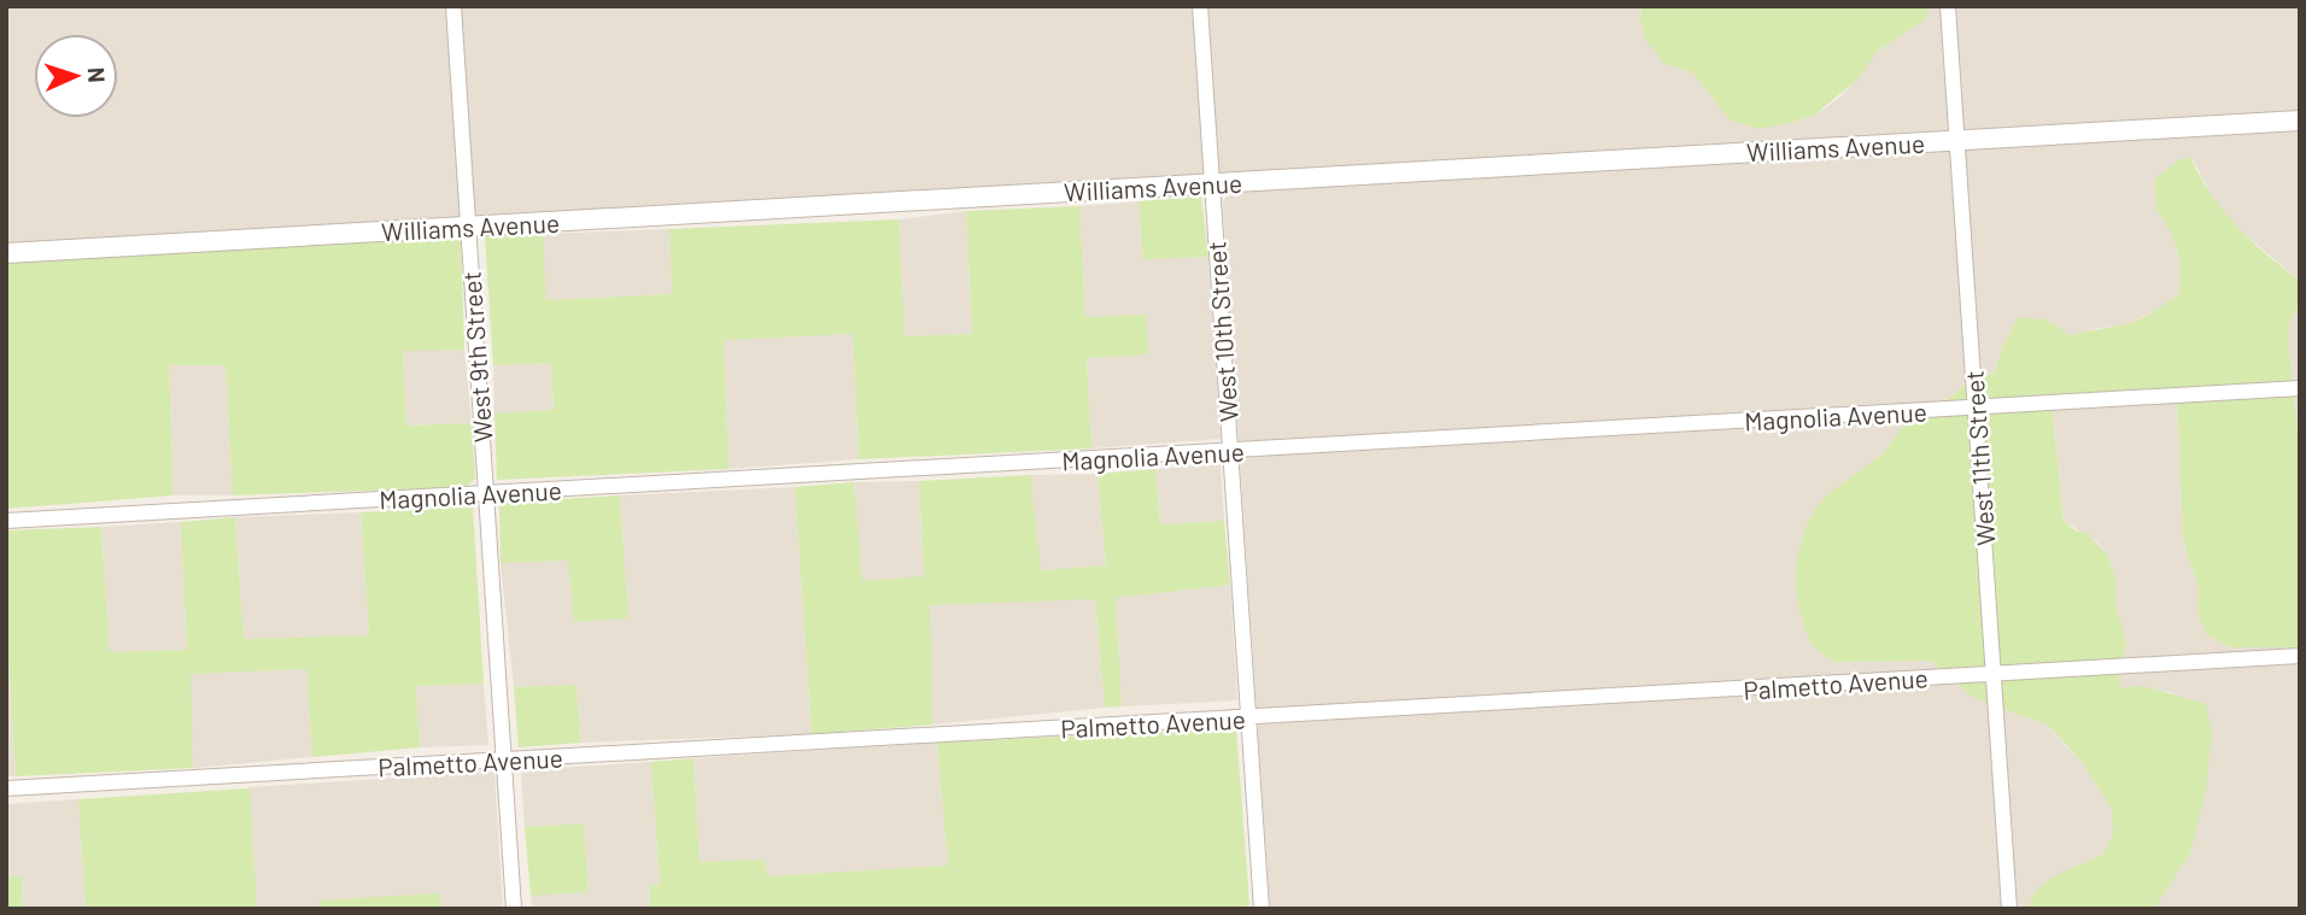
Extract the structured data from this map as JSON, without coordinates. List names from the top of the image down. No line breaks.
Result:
{"streets":{"street":["Williams Avenue","West 10th Street","West 9th Street","Magnolia Avenue","West 11th Street","Palmetto Avenue"]},"crossings":[["Williams Avenue","West 10th Street"],["Williams Avenue","West 9th Street"],["Williams Avenue","West 11th Street"],["West 10th Street","Magnolia Avenue"],["West 10th Street","Palmetto Avenue"],["West 9th Street","Magnolia Avenue"],["West 9th Street","Palmetto Avenue"],["Magnolia Avenue","West 11th Street"],["West 11th Street","Palmetto Avenue"]],"north":"right"}
